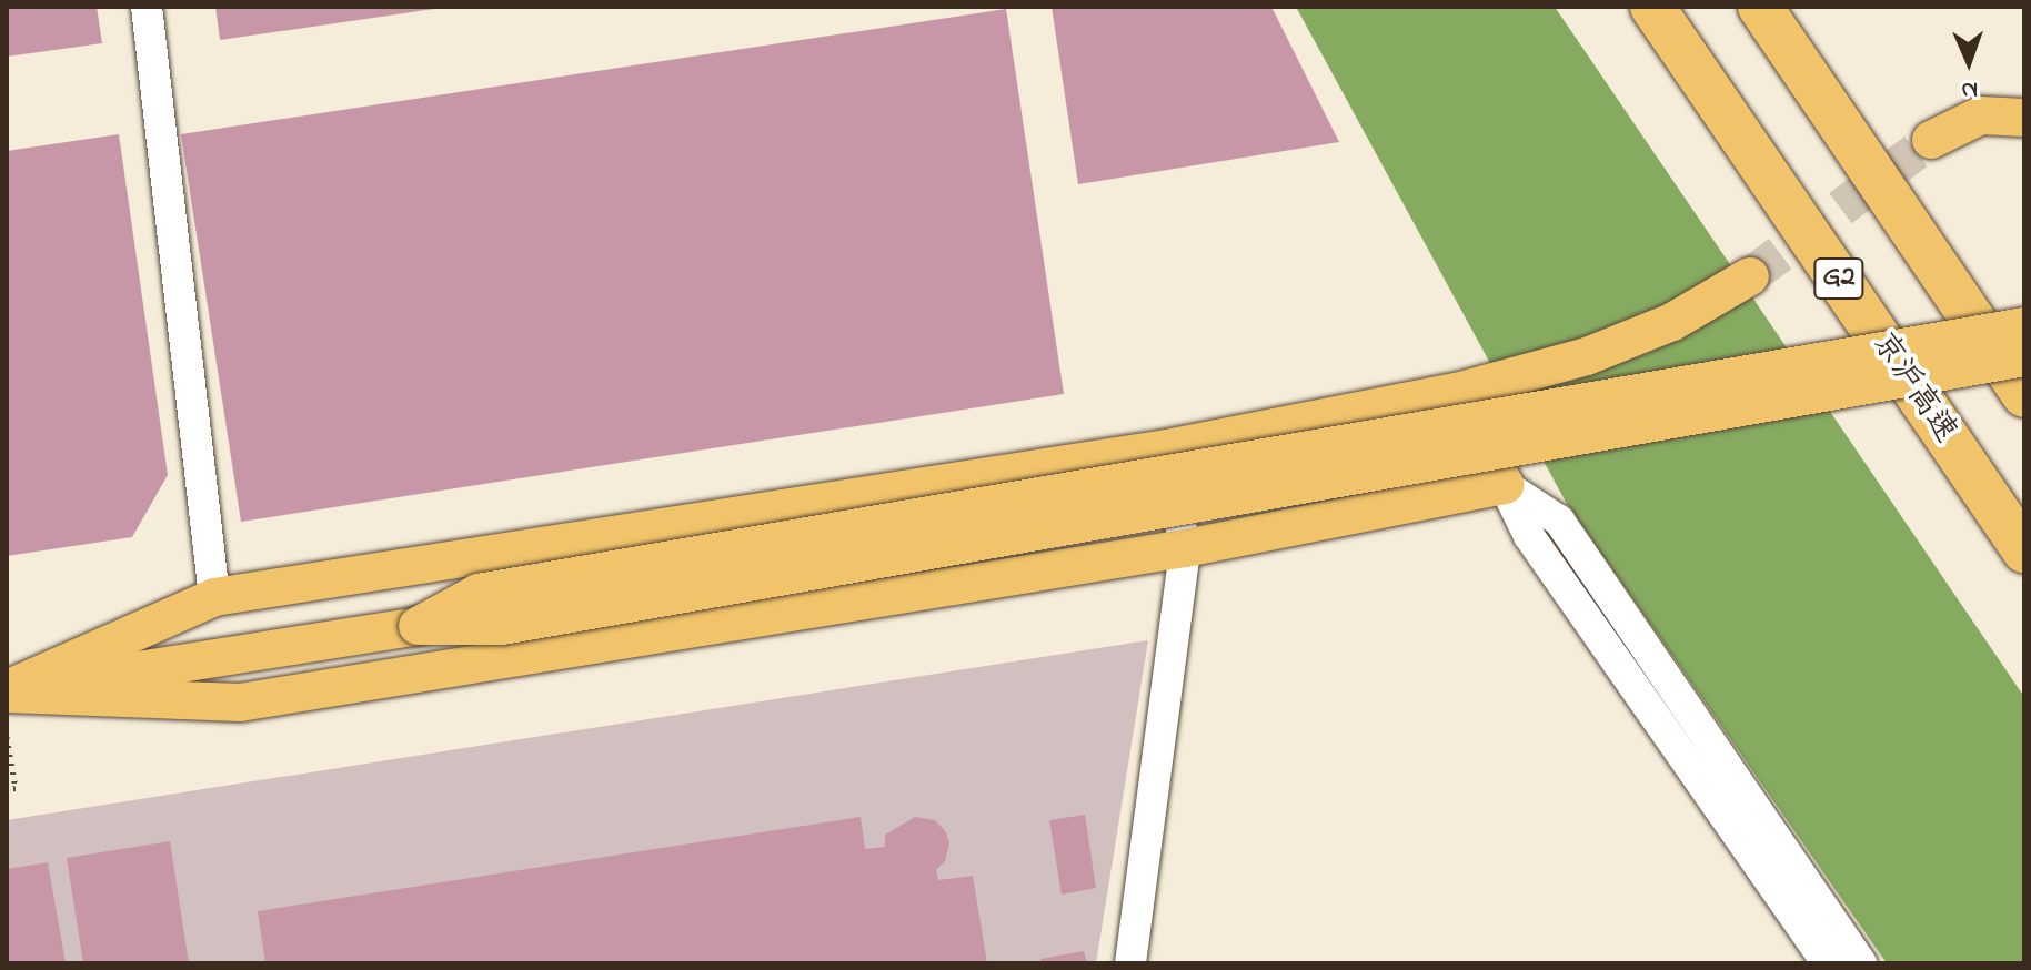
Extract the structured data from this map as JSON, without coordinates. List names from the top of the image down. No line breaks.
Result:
{"streets":{"highway":["G2","京沪高速"]},"north":"bottom"}
